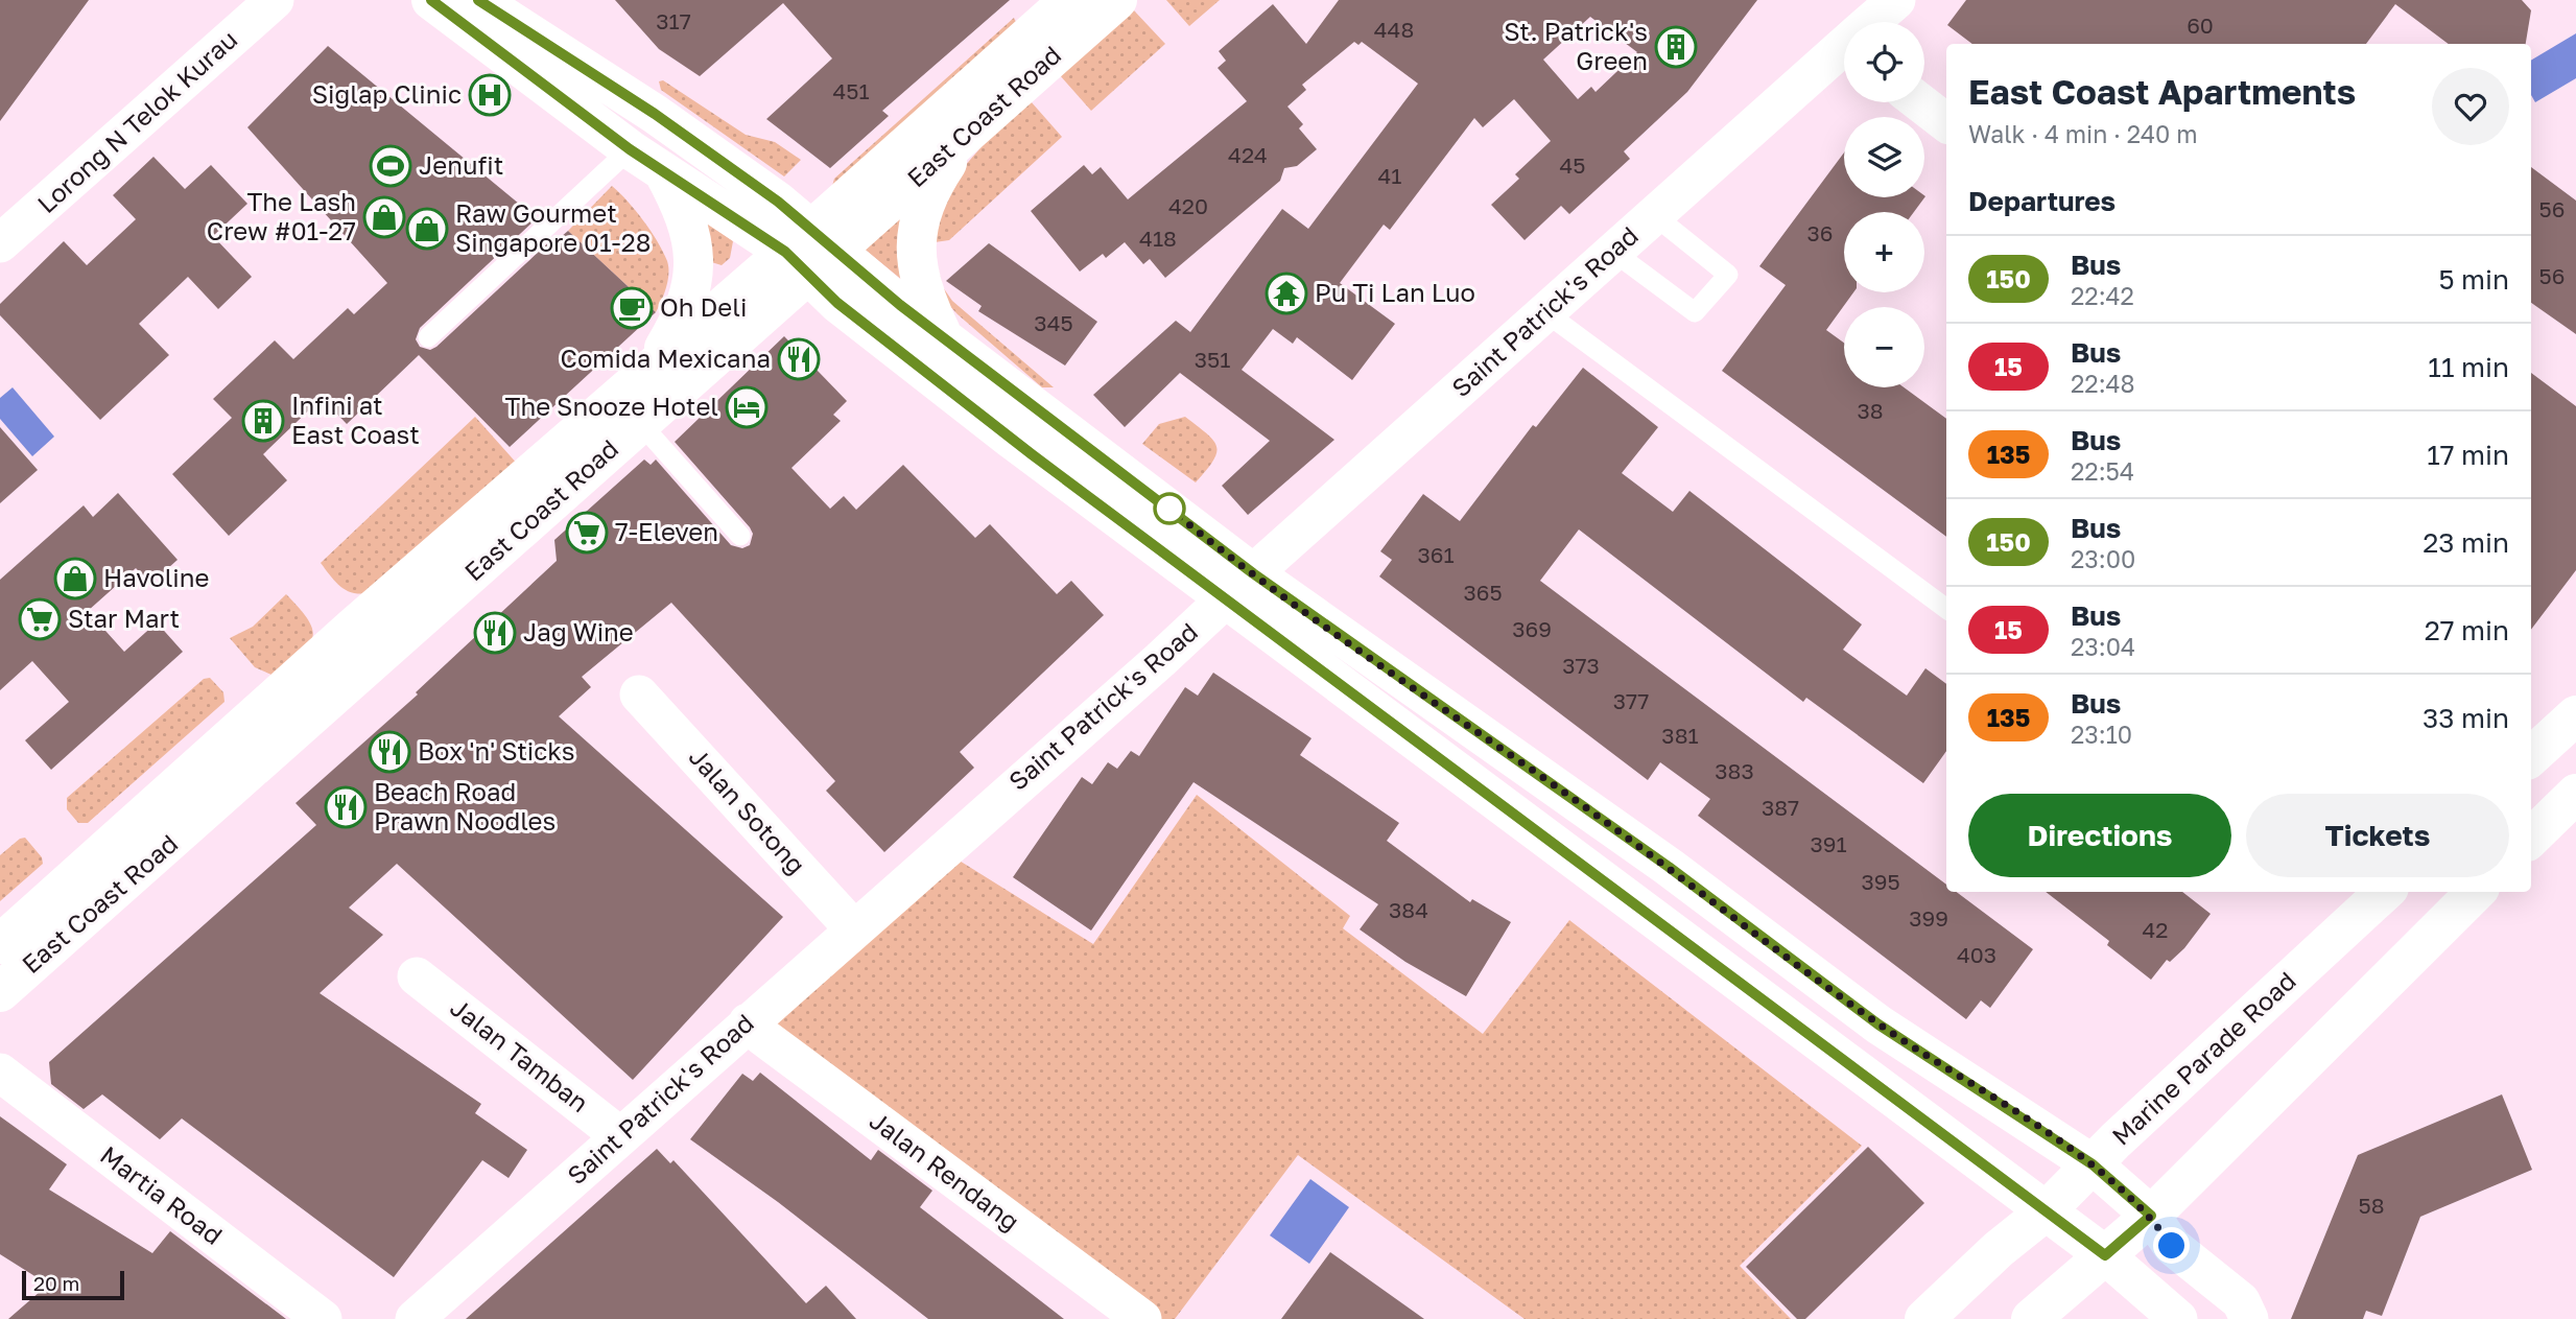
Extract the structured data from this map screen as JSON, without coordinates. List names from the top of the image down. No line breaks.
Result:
{"streets":{"main road":["East Coast Road","Marine Parade Road"],"street":["Lorong N Telok Kurau","Saint Patrick's Road","Jalan Sotong","Jalan Tamban","Jalan Rendang","Martia Road"]},"crossings":[["Saint Patrick's Road","Jalan Sotong"],["Saint Patrick's Road","Jalan Tamban"],["Saint Patrick's Road","Jalan Rendang"]],"places":{"building":["St. Patrick's Green","Infini at East Coast"],"hospital":["Siglap Clinic"],"sports":["Jenufit"],"shop":["The Lash Crew #01-27","Raw Gourmet Singapore 01-28","Havoline"],"temple":["Pu Ti Lan Luo"],"cafe":["Oh Deli"],"restaurant":["Comida Mexicana","Jag Wine","Box 'n' Sticks","Beach Road Prawn Noodles"],"hotel":["The Snooze Hotel"],"supermarket":["7-Eleven","Star Mart"]},"lines":["bus line 150"],"house_numbers":["317","60","448","451","424","45","41","420","56","36","418","56","345","351","38","361","365","369","373","377","381","383","387","391","395","384","399","42","403","58"],"scale_bar":"20 m","page":{"map_buttons":["+","−"],"heading":[["East Coast Apartments","Walk · 4 min · 240 m"],"Departures"],"list":[{"mark":"150","name":"Bus","note":"22:42","value":"5 min"},{"mark":"15","name":"Bus","note":"22:48","value":"11 min"},{"mark":"135","name":"Bus","note":"22:54","value":"17 min"},{"mark":"150","name":"Bus","note":"23:00","value":"23 min"},{"mark":"15","name":"Bus","note":"23:04","value":"27 min"},{"mark":"135","name":"Bus","note":"23:10","value":"33 min"}],"buttons":["Directions","Tickets"],"scale":"20 m"}}
